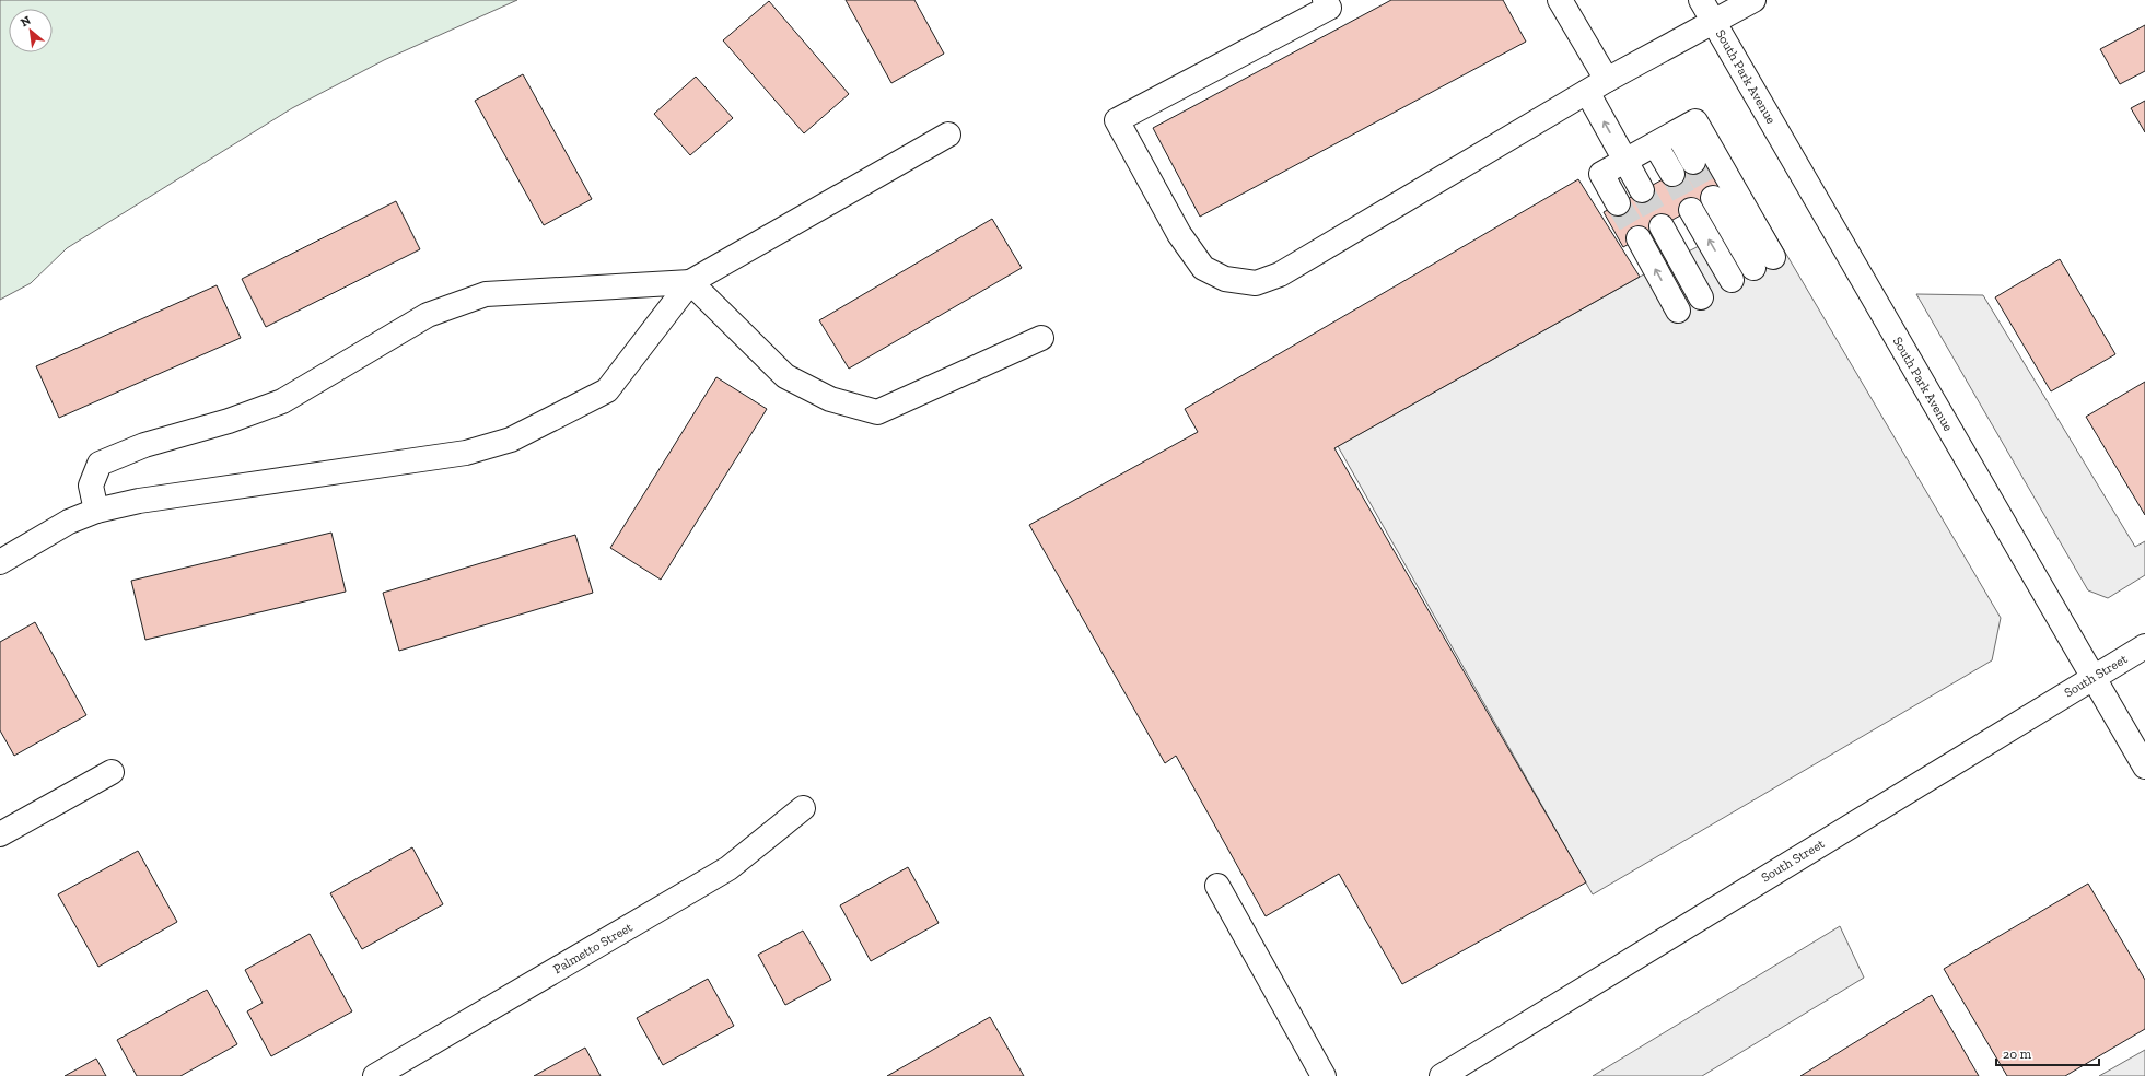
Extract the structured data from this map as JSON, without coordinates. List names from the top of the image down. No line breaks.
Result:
{"streets":{"street":["South Park Avenue","South Street","Palmetto Street"]},"crossings":[["South Park Avenue","South Street"]],"scale_bar":"20 m","north":"top left"}
